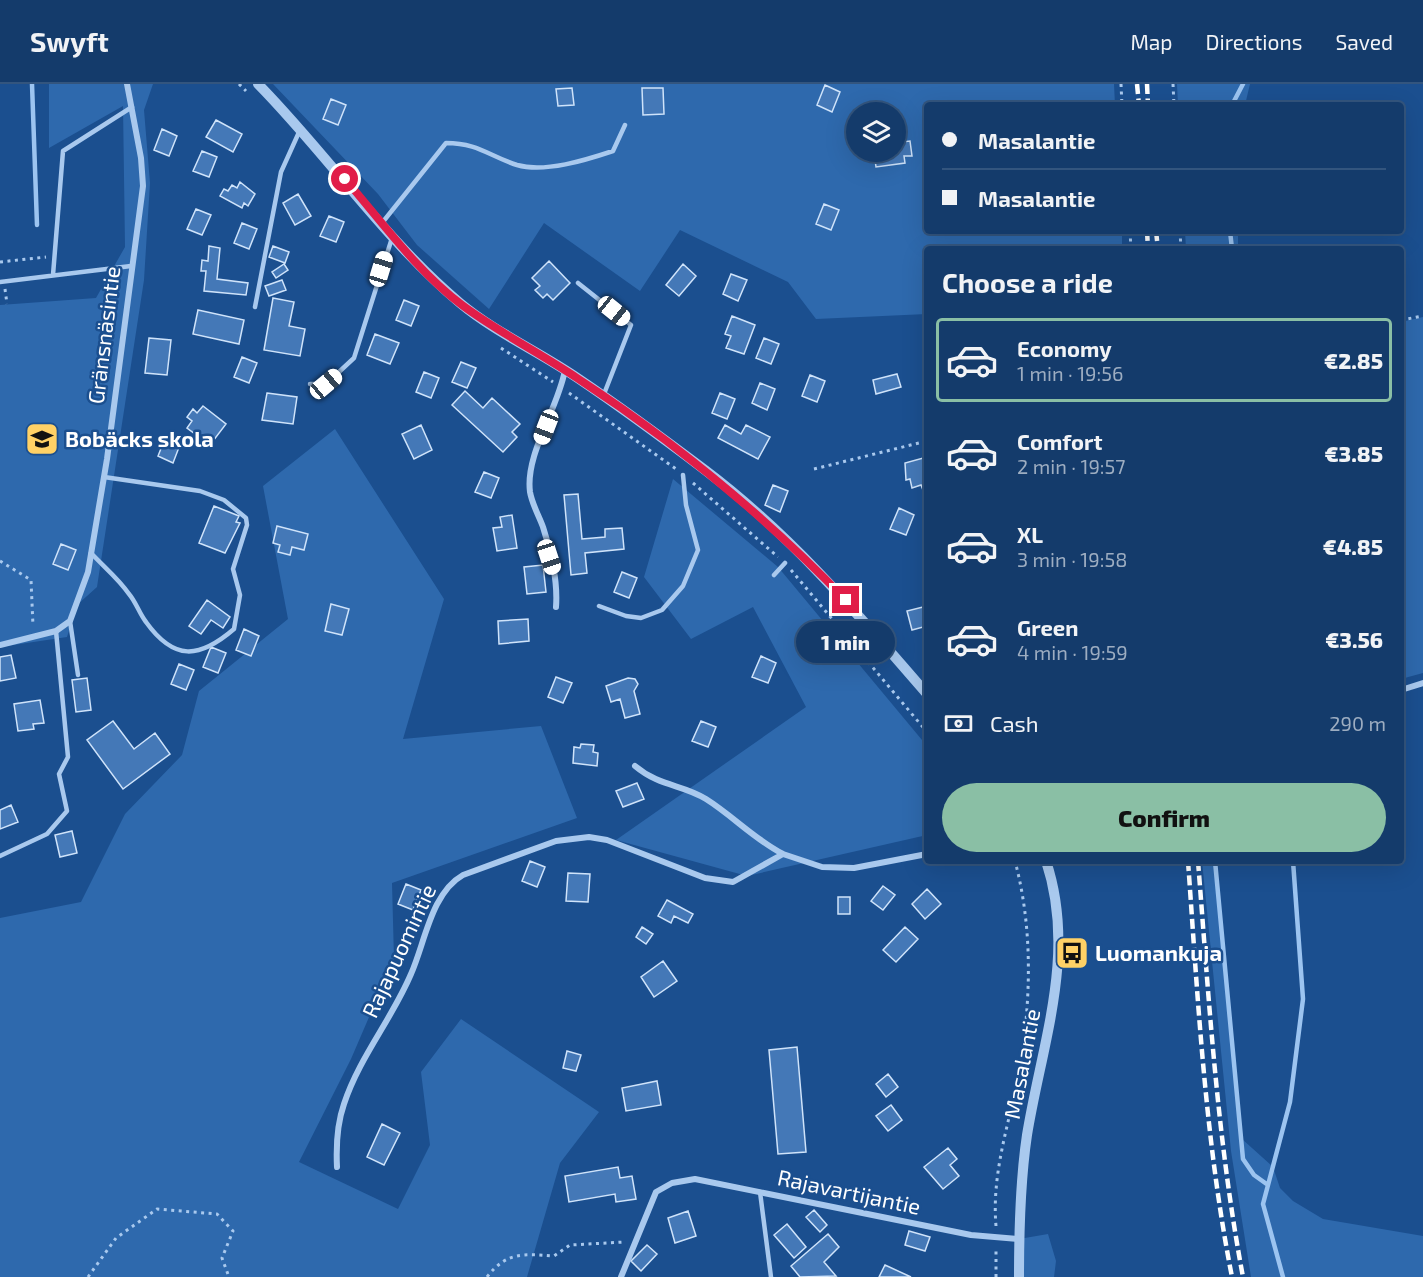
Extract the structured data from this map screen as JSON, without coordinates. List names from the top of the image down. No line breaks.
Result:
{"streets":{"street":["Gränsnäsintie","Rajapuomintie","Masalantie","Rajavartijantie"]},"crossings":[["Masalantie","Rajavartijantie"]],"places":{"school or university":["Bobäcks skola"],"bus stop":["Luomankuja"]},"page":{"header":"Swyft","nav":["Map","Directions","Saved"],"banner":["Masalantie","Masalantie"],"heading":"Choose a ride","list":[{"name":"Economy","note":"1 min · 19:56","value":"€2.85"},{"name":"Comfort","note":"2 min · 19:57","value":"€3.85"},{"name":"XL","note":"3 min · 19:58","value":"€4.85"},{"name":"Green","note":"4 min · 19:59","value":"€3.56"}],"bubble":"1 min","pay":["Cash","290 m"],"buttons":"Confirm"}}
